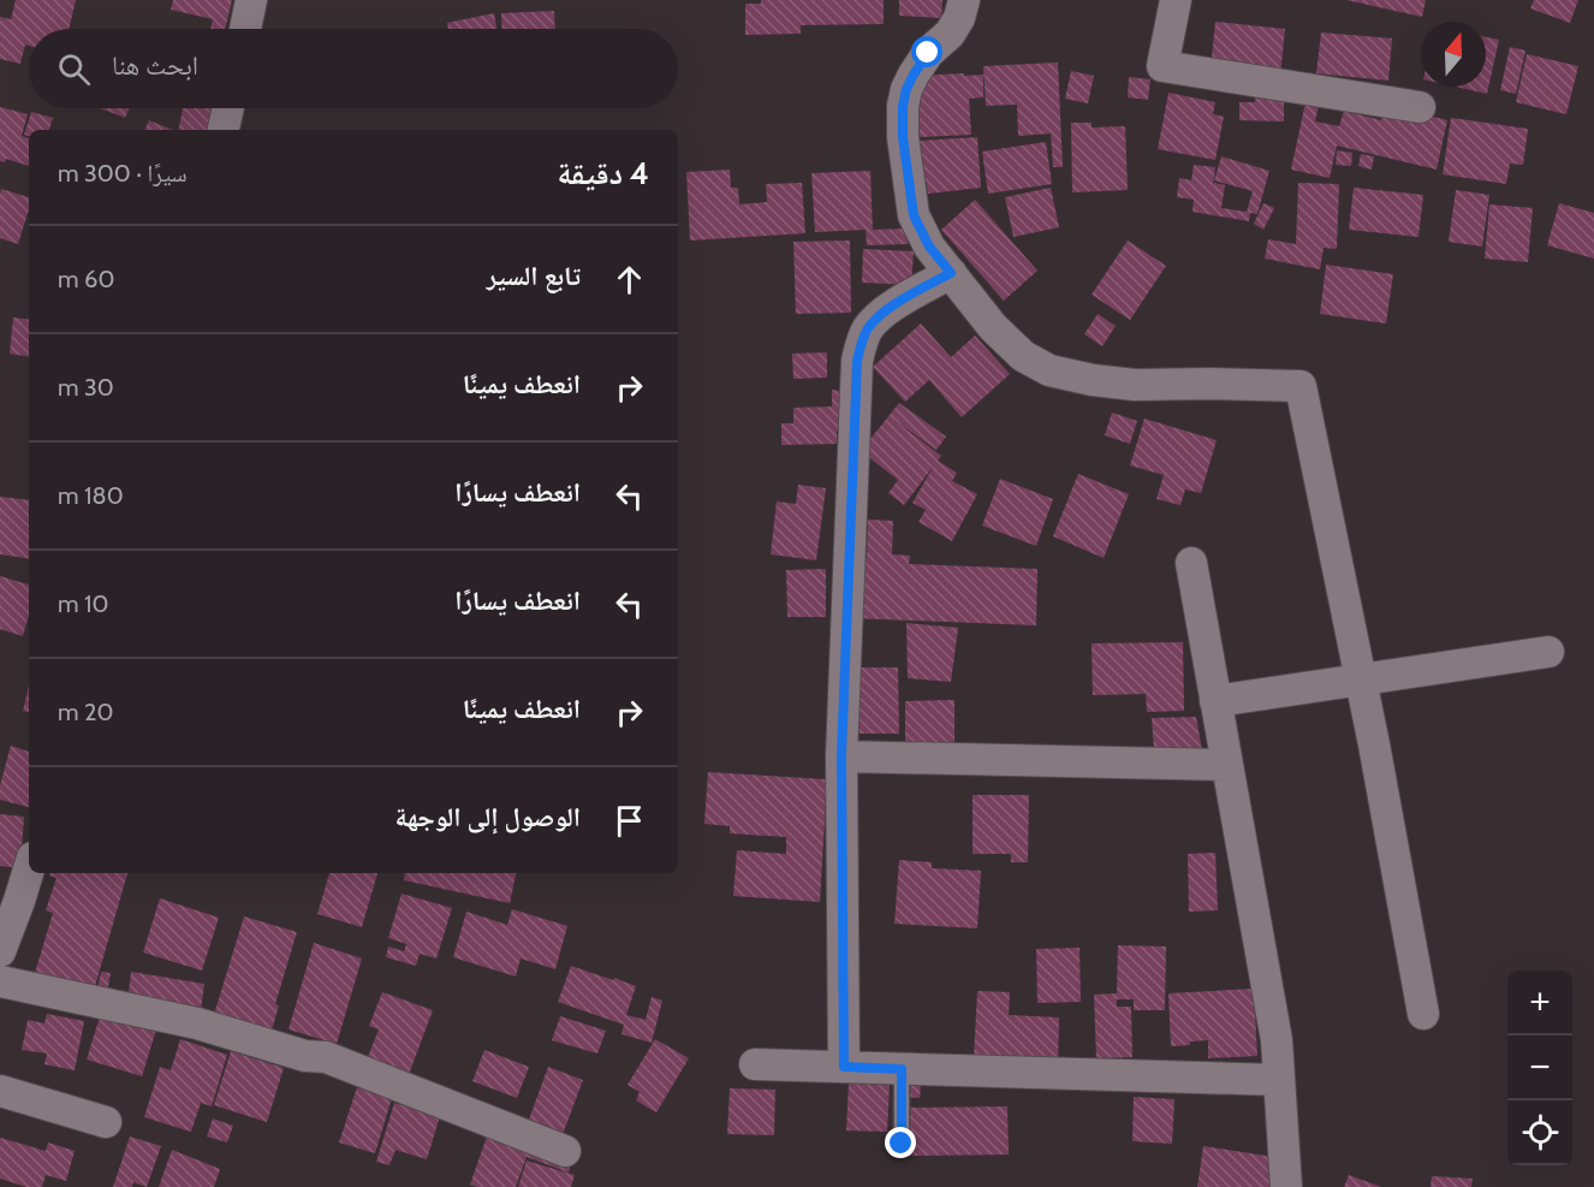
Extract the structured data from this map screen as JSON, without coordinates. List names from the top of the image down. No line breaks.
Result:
{"north":"top","page":{"search":"ابحث هنا","heading":["4 دقيقة","سيرًا · 300 m"],"list":[["تابع السير","60 m"],["انعطف يمينًا","30 m"],["انعطف يسارًا","180 m"],["انعطف يسارًا","10 m"],["انعطف يمينًا","20 m"],"الوصول إلى الوجهة"],"map_buttons":["+","−"]}}
